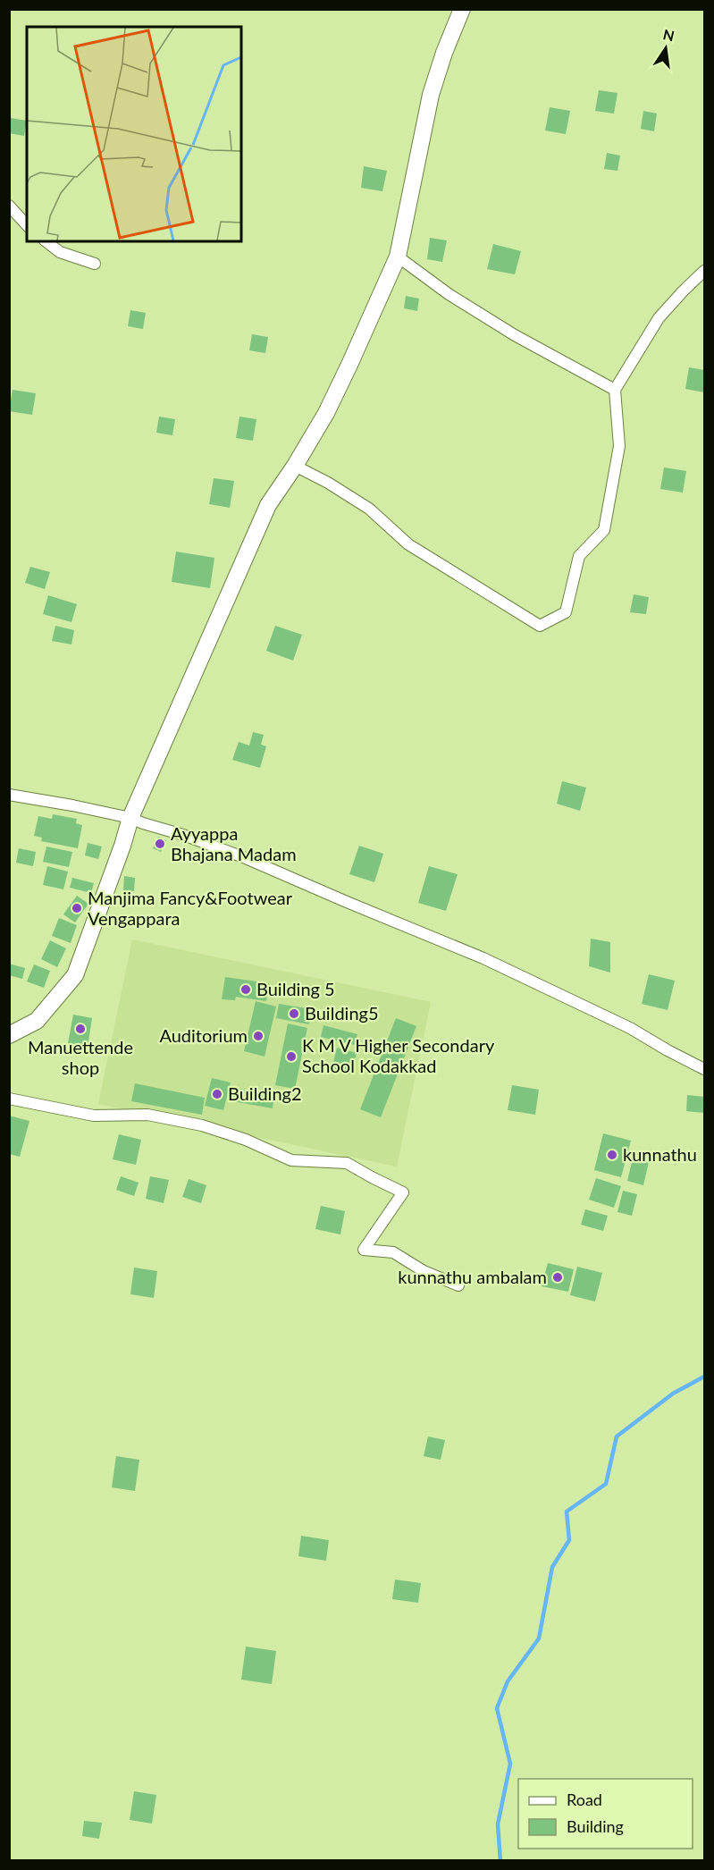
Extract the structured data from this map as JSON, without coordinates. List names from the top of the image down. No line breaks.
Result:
{"places":["Ayyappa Bhajana Madam","Manjima Fancy&Footwear Vengappara","Building 5","Building5","Manuettende shop","Auditorium","K M V Higher Secondary School Kodakkad","Building2","kunnathu","kunnathu ambalam"],"legend":["Road","Building"],"north":"top"}
